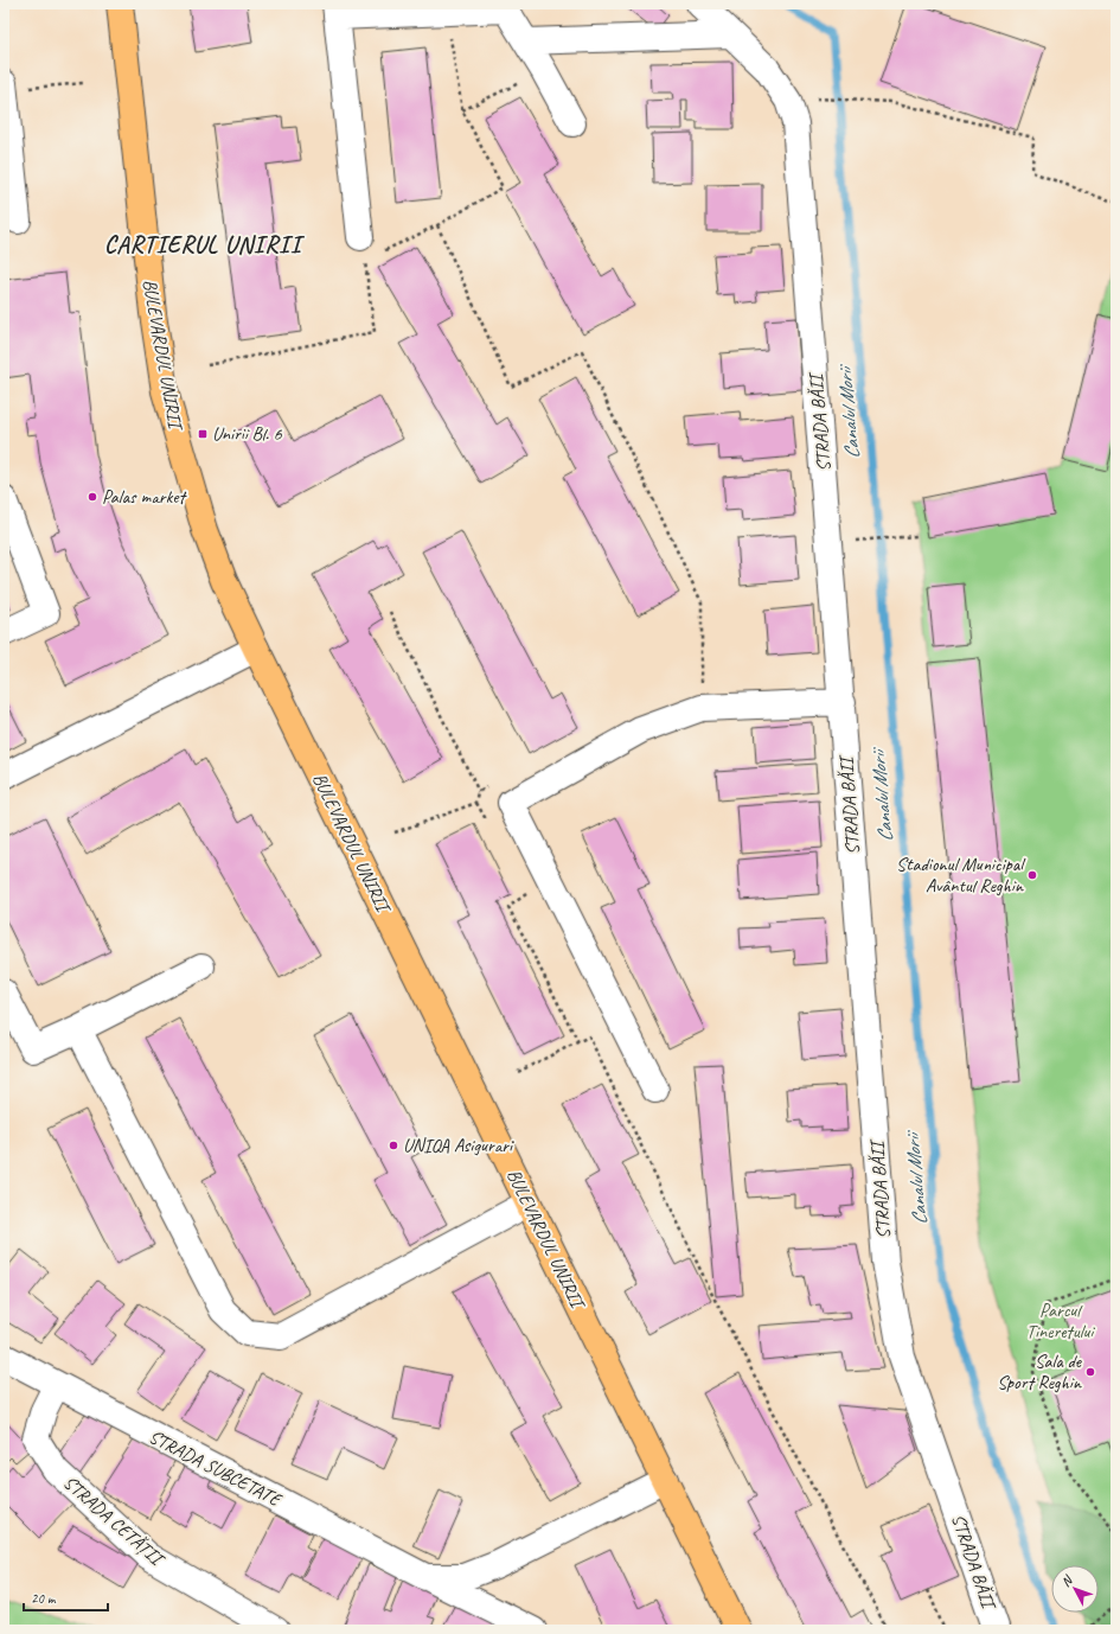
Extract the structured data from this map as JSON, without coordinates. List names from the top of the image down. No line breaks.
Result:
{"streets":{"main road":["BULEVARDUL UNIRII"],"street":["STRADA BĂII","STRADA SUBCETATE","STRADA CETĂȚII"]},"crossings":[["BULEVARDUL UNIRII","STRADA SUBCETATE"],["STRADA SUBCETATE","STRADA CETĂȚII"]],"districts":["CARTIERUL UNIRII"],"water":["Canalul Morii"],"parks":["Parcul Tineretului"],"places":{"transit":["Unirii Bl. 6"],"other":["Palas market","Stadionul Municipal Avântul Reghin","UNIQA Asigurari","Sala de Sport Reghin"]},"scale_bar":"20 m","north":"top left"}
